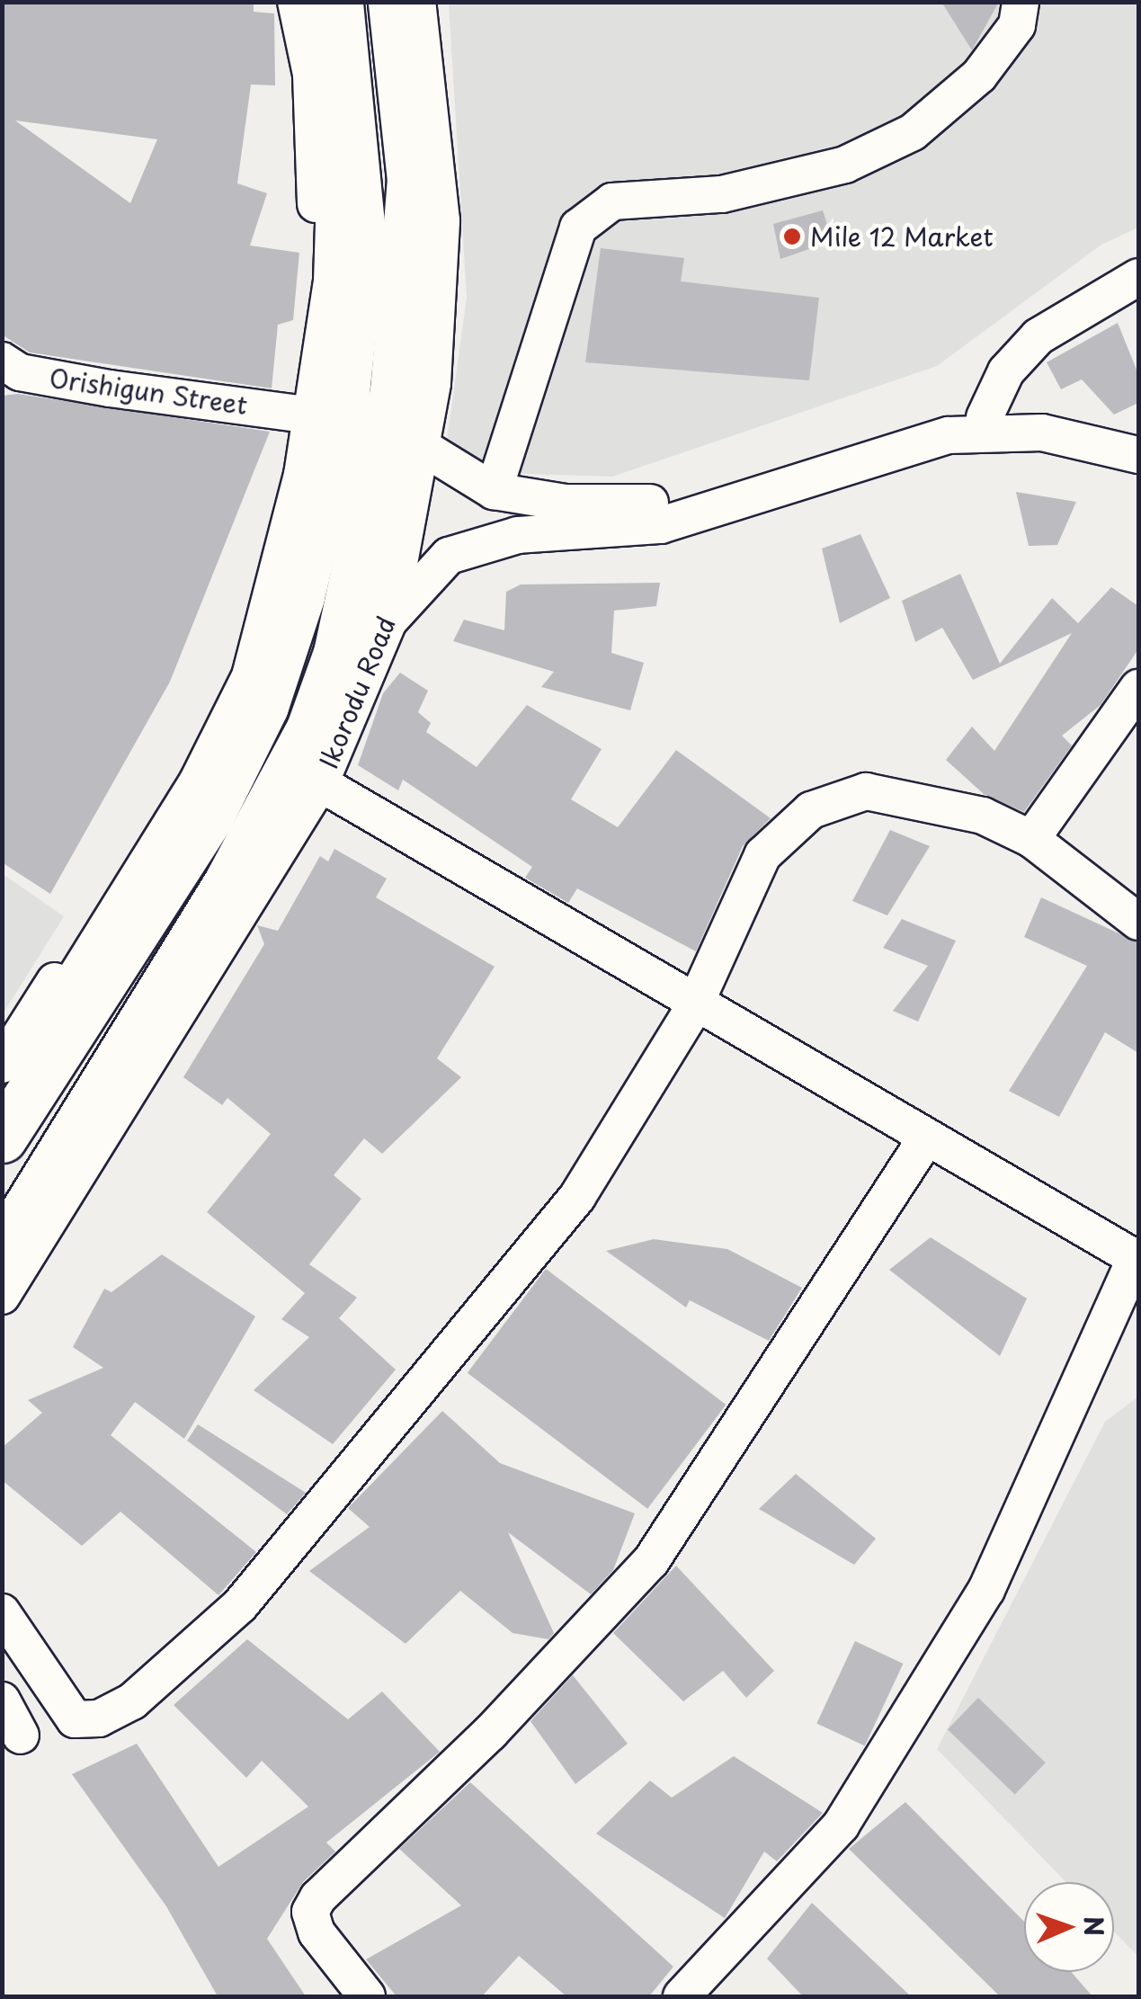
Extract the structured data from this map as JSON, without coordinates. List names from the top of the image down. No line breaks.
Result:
{"streets":{"highway":["Ikorodu Road"],"street":["Orishigun Street"]},"places":["Mile 12 Market"],"north":"right"}
